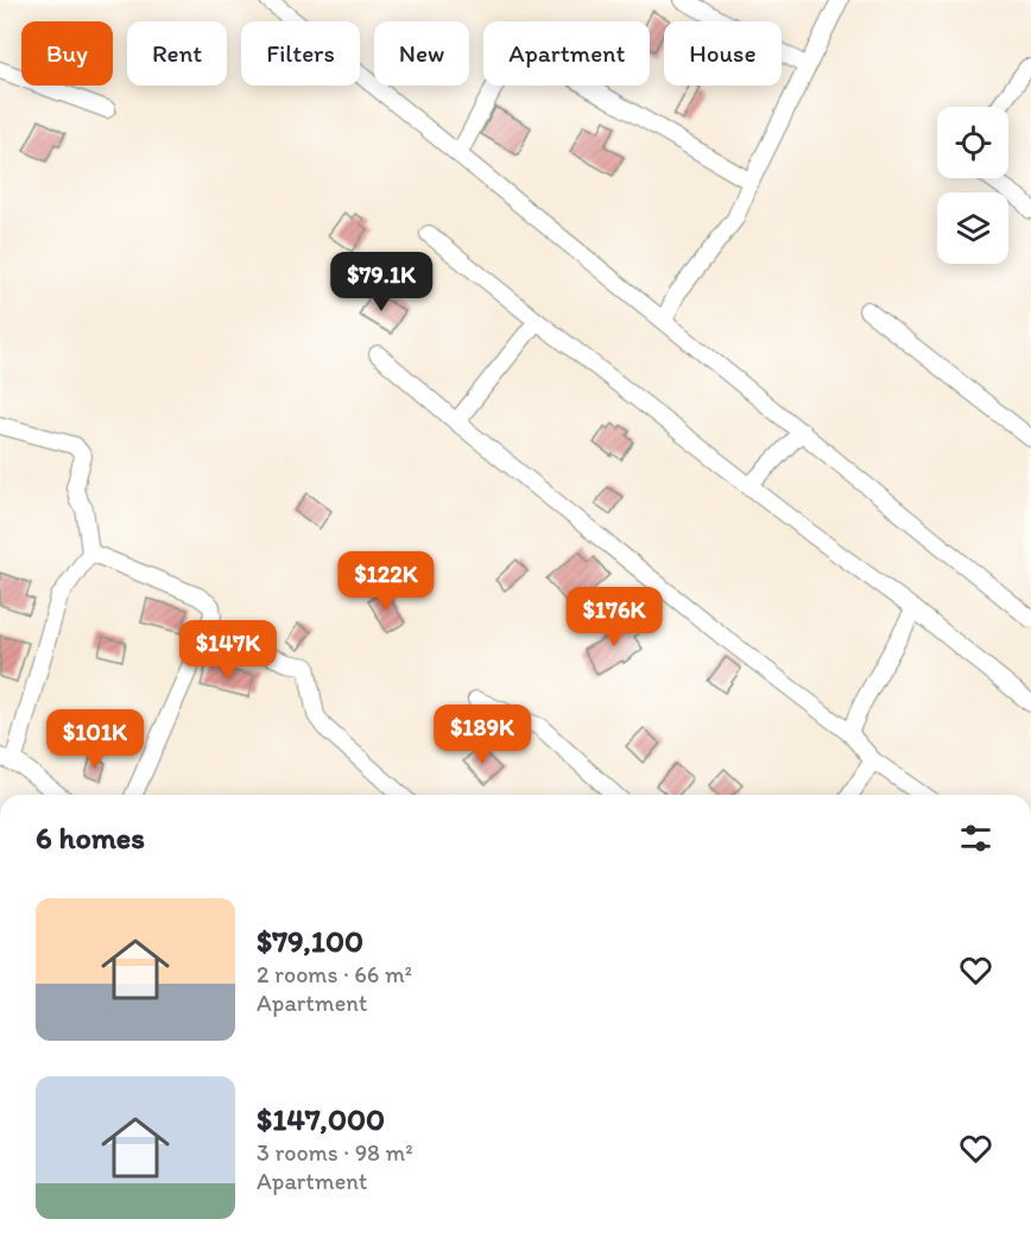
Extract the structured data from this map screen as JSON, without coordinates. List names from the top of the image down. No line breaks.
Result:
{"page":{"chip":["Buy","Rent","Filters","New","Apartment","House"],"price":["$79.1K","$122K","$176K","$147K","$189K","$101K"],"heading":"6 homes","list":[{"name":"$79,100","note":"2 rooms · 66 m² · Apartment"},{"name":"$147,000","note":"3 rooms · 98 m² · Apartment"}]}}
